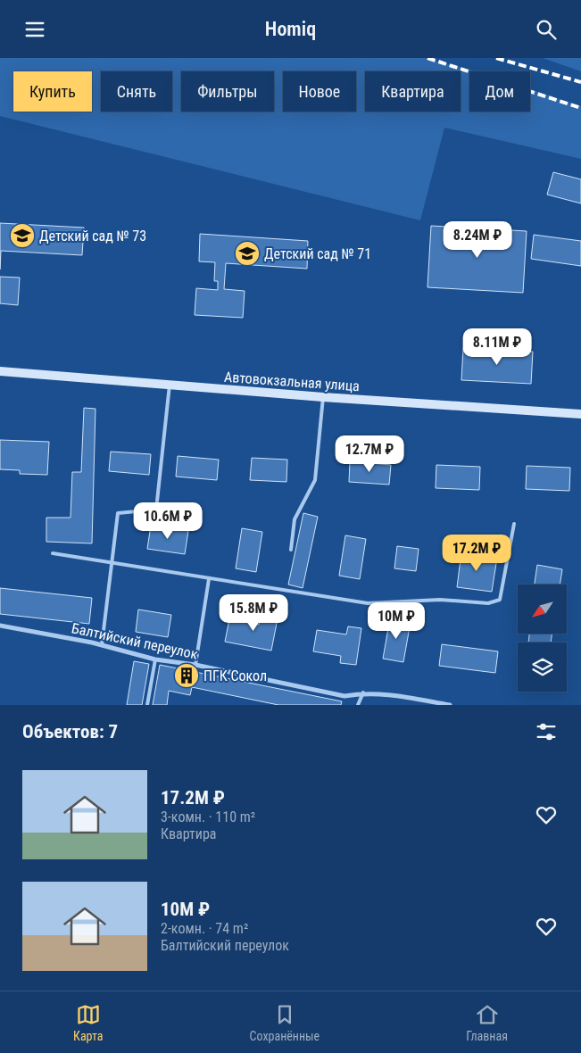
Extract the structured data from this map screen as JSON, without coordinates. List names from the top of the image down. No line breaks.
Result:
{"streets":{"street":["Автовокзальная улица","Балтийский переулок"]},"places":{"school or university":["Детский сад № 73","Детский сад № 71"],"building":["ПГК Сокол"]},"north":"bottom left","page":{"header":"Homiq","chip":["Купить","Снять","Фильтры","Новое","Квартира","Дом"],"price":["8.24M ₽","8.11M ₽","12.7M ₽","10.6M ₽","17.2M ₽","15.8M ₽","10M ₽"],"heading":"Объектов: 7","list":[{"name":"17.2M ₽","note":"3-комн. · 110 m² · Квартира"},{"name":"10M ₽","note":"2-комн. · 74 m² · Балтийский переулок"}],"tabs":["Карта","Сохранённые","Главная"]}}
